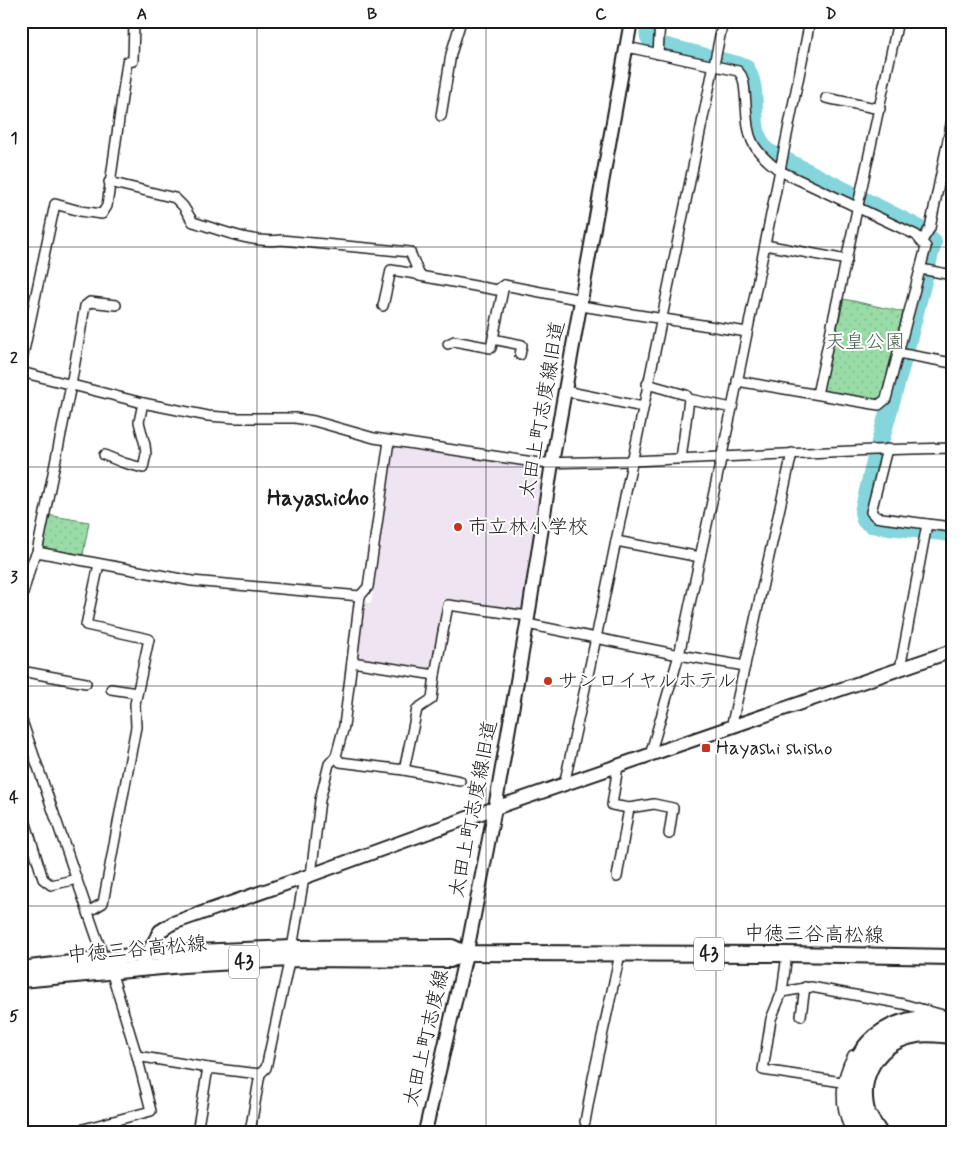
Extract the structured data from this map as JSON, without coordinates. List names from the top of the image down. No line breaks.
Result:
{"streets":{"main road":["中徳三谷高松線","43"],"street":["太田上町志度線旧道","太田上町志度線"]},"crossings":[["太田上町志度線旧道","中徳三谷高松線"],["太田上町志度線旧道","太田上町志度線"],["中徳三谷高松線","太田上町志度線"]],"districts":["Hayashicho"],"parks":["天皇公園"],"places":{"other":["市立林小学校","サンロイヤルホテル"],"transit":["Hayashi shisho"]},"grid":{"columns":["A","B","C","D"],"rows":["1","2","3","4","5"]}}
